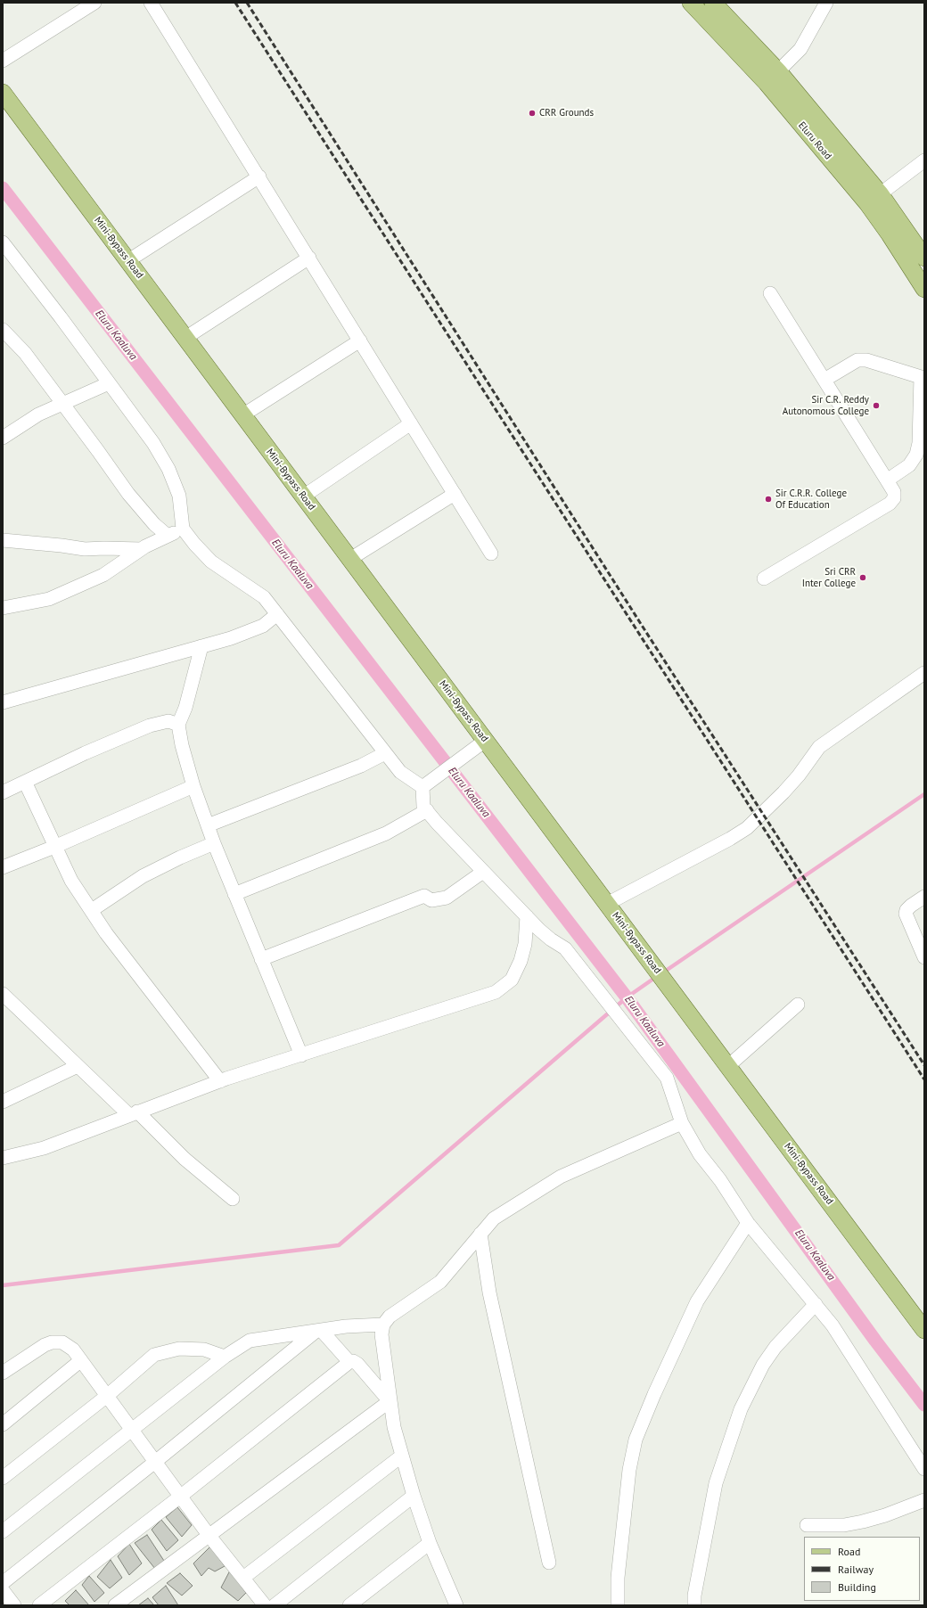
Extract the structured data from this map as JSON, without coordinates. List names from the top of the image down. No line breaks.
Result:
{"streets":{"main road":["Eluru Road","Mini-Bypass Road"]},"water":["Eluru Kaaluva"],"places":["CRR Grounds","Sir C.R. Reddy Autonomous College","Sir C.R.R. College Of Education","Sri CRR Inter College"],"legend":["Road","Railway","Building"]}
